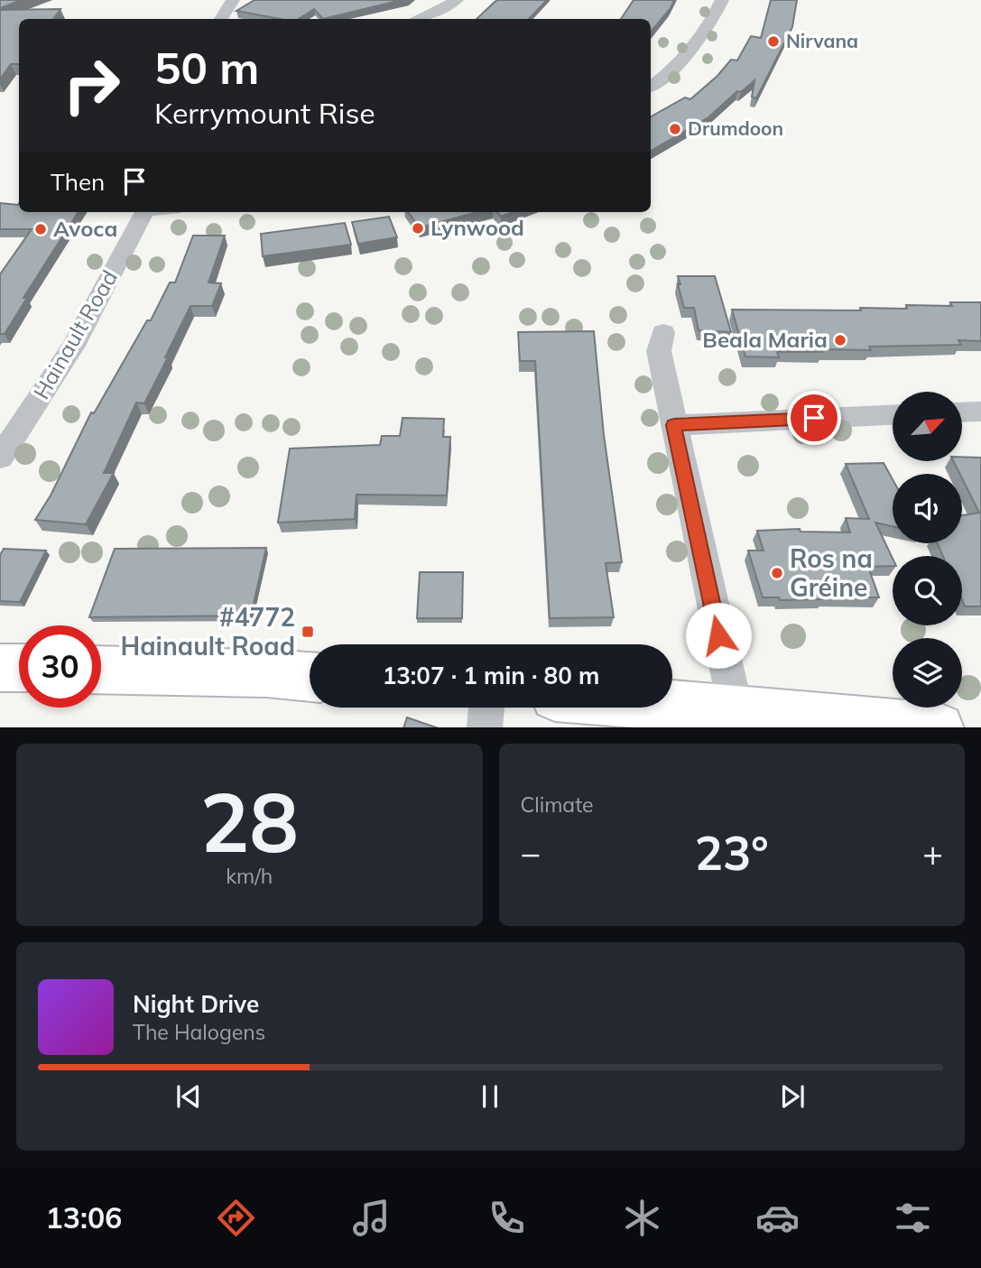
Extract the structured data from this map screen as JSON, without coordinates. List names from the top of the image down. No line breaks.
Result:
{"streets":{"street":["Hainault Road"]},"places":{"other":["Nirvana","Drumdoon","Lynwood","Avoca","Beala Maria","Ros na Gréine"],"transit":["#4772 Hainault Road"]},"north":"top right","page":{"turn":["50 m","Kerrymount Rise"],"then":"Then","limit":"30","trip":"13:07 · 1 min · 80 m","tile":[["28","km/h"],"Climate"],"heat":["−","23°","+"],"song":["Night Drive","The Halogens"],"tabs":"13:06"}}
